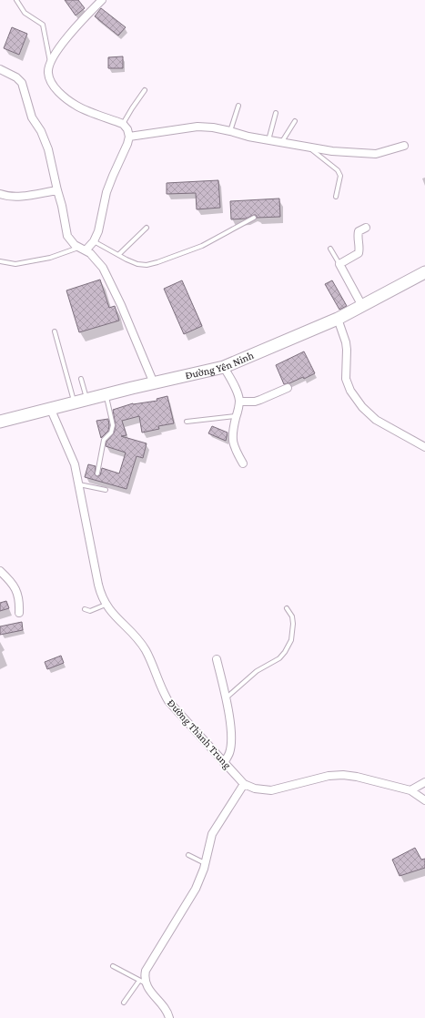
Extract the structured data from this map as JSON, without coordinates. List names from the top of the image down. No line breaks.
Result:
{"streets":{"main road":["Đường Yên Ninh"],"street":["Đường Thành Trung"]},"crossings":[["Đường Yên Ninh","Đường Thành Trung"]]}
